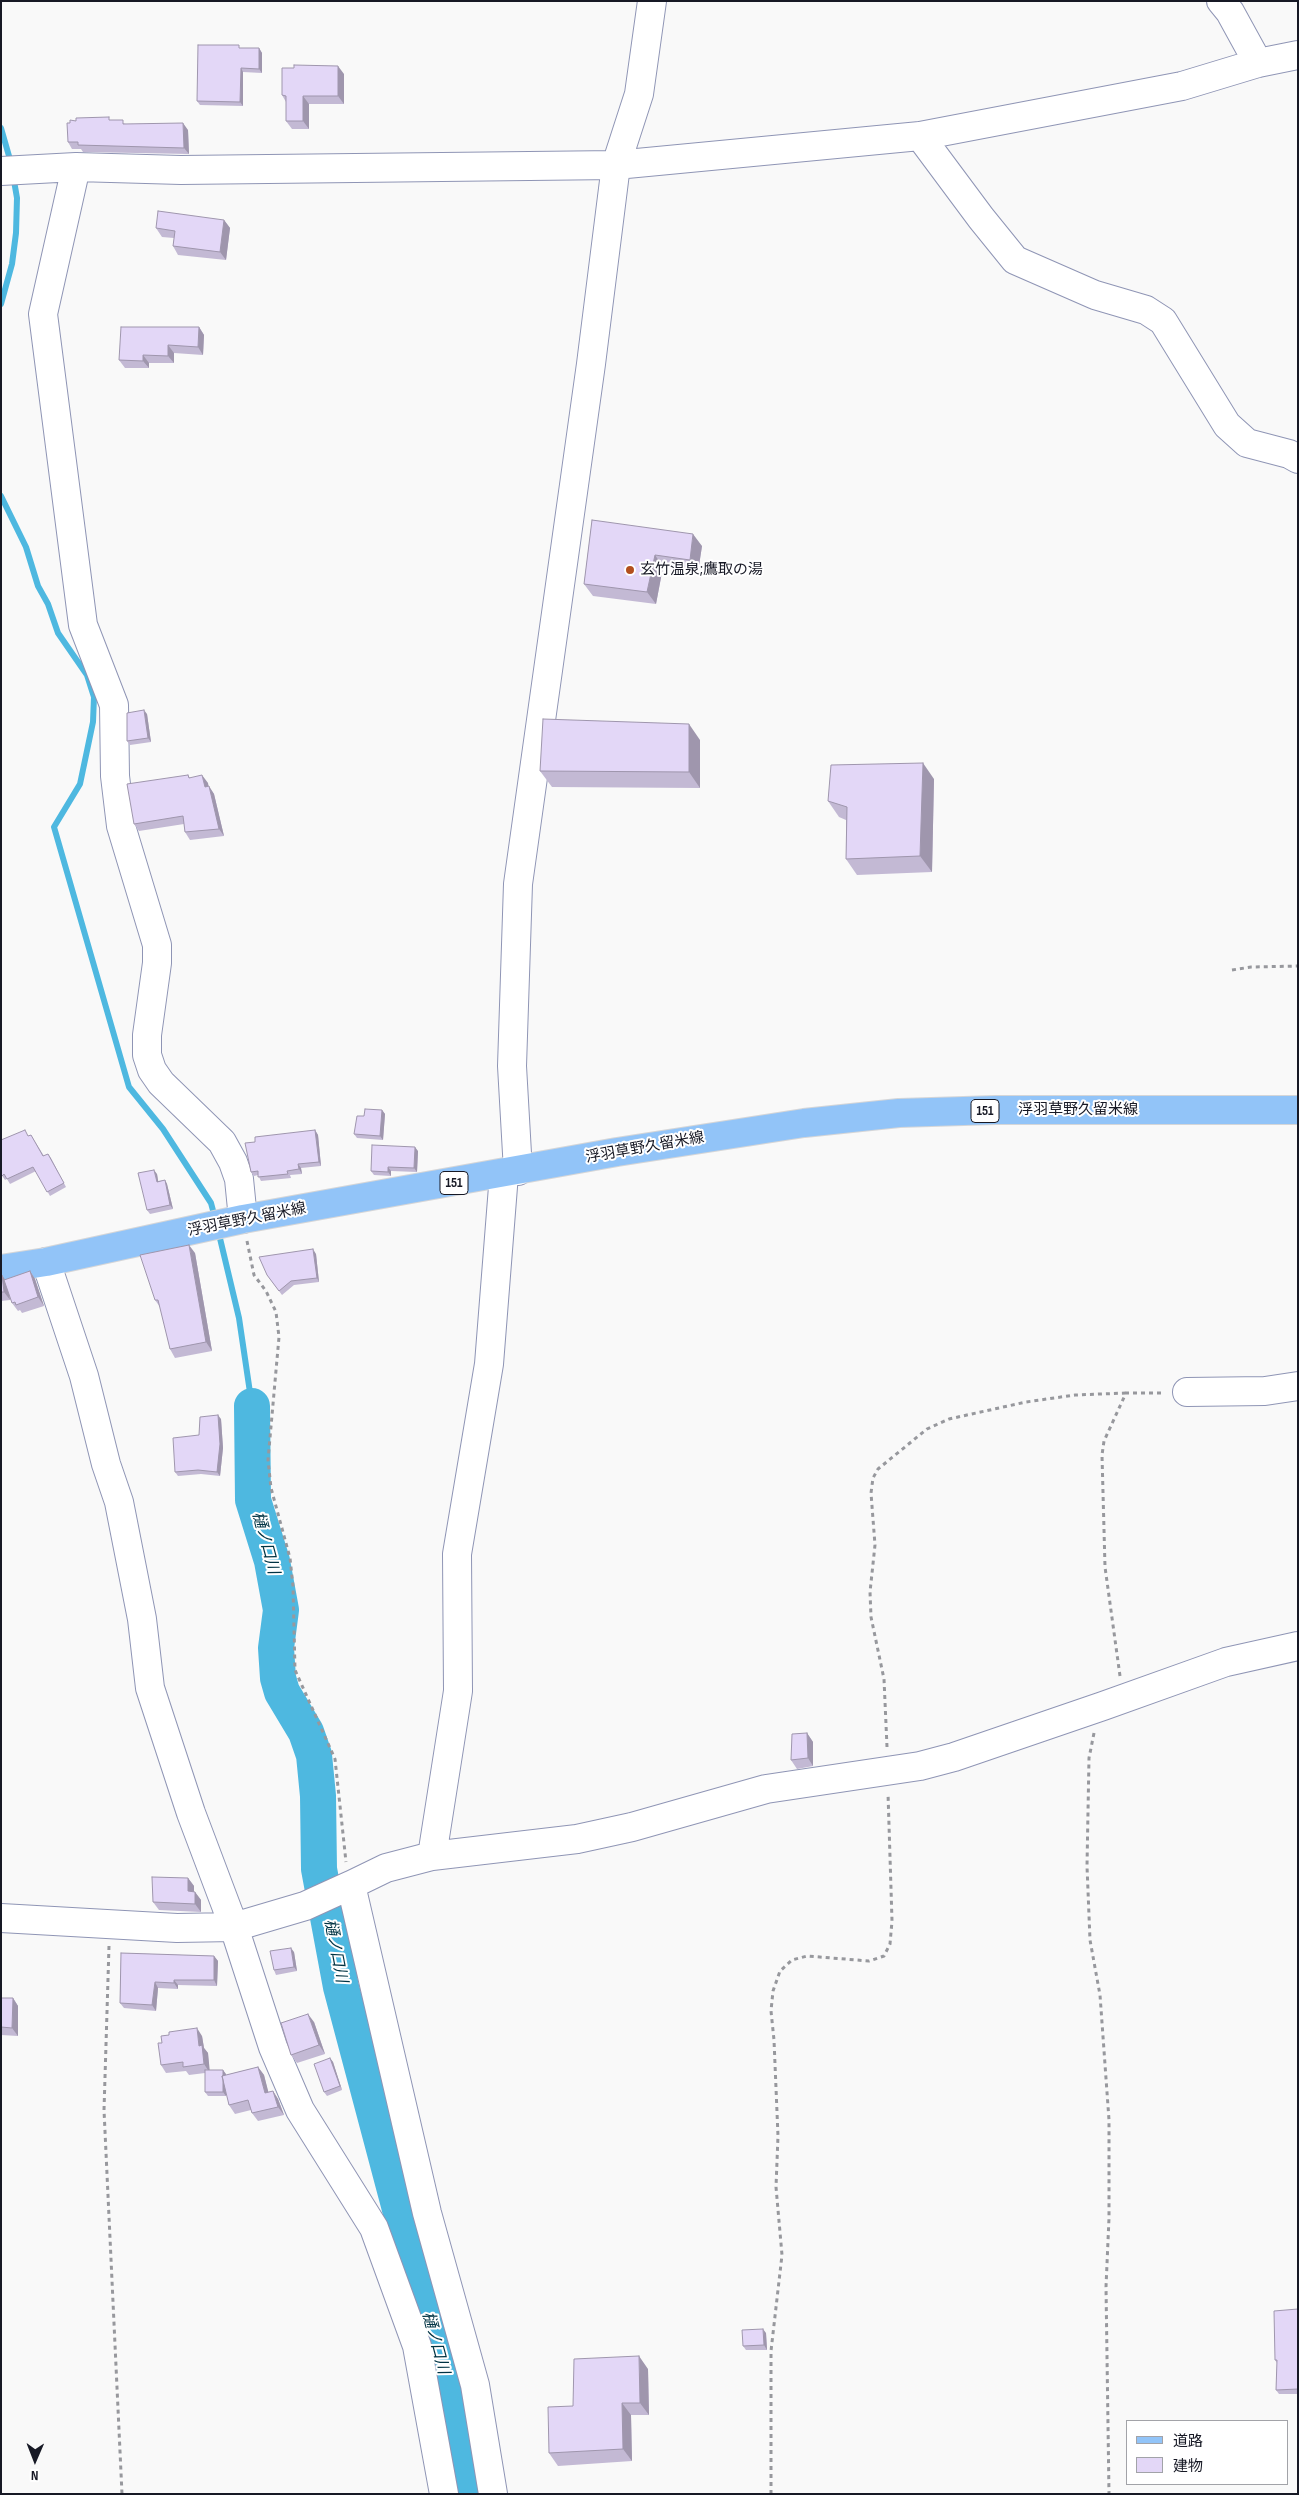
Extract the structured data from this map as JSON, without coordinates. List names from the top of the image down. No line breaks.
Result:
{"streets":{"main road":["浮羽草野久留米線","151"]},"water":["樋ノ口川"],"places":["玄竹温泉;鷹取の湯"],"legend":["道路","建物"],"north":"bottom"}
